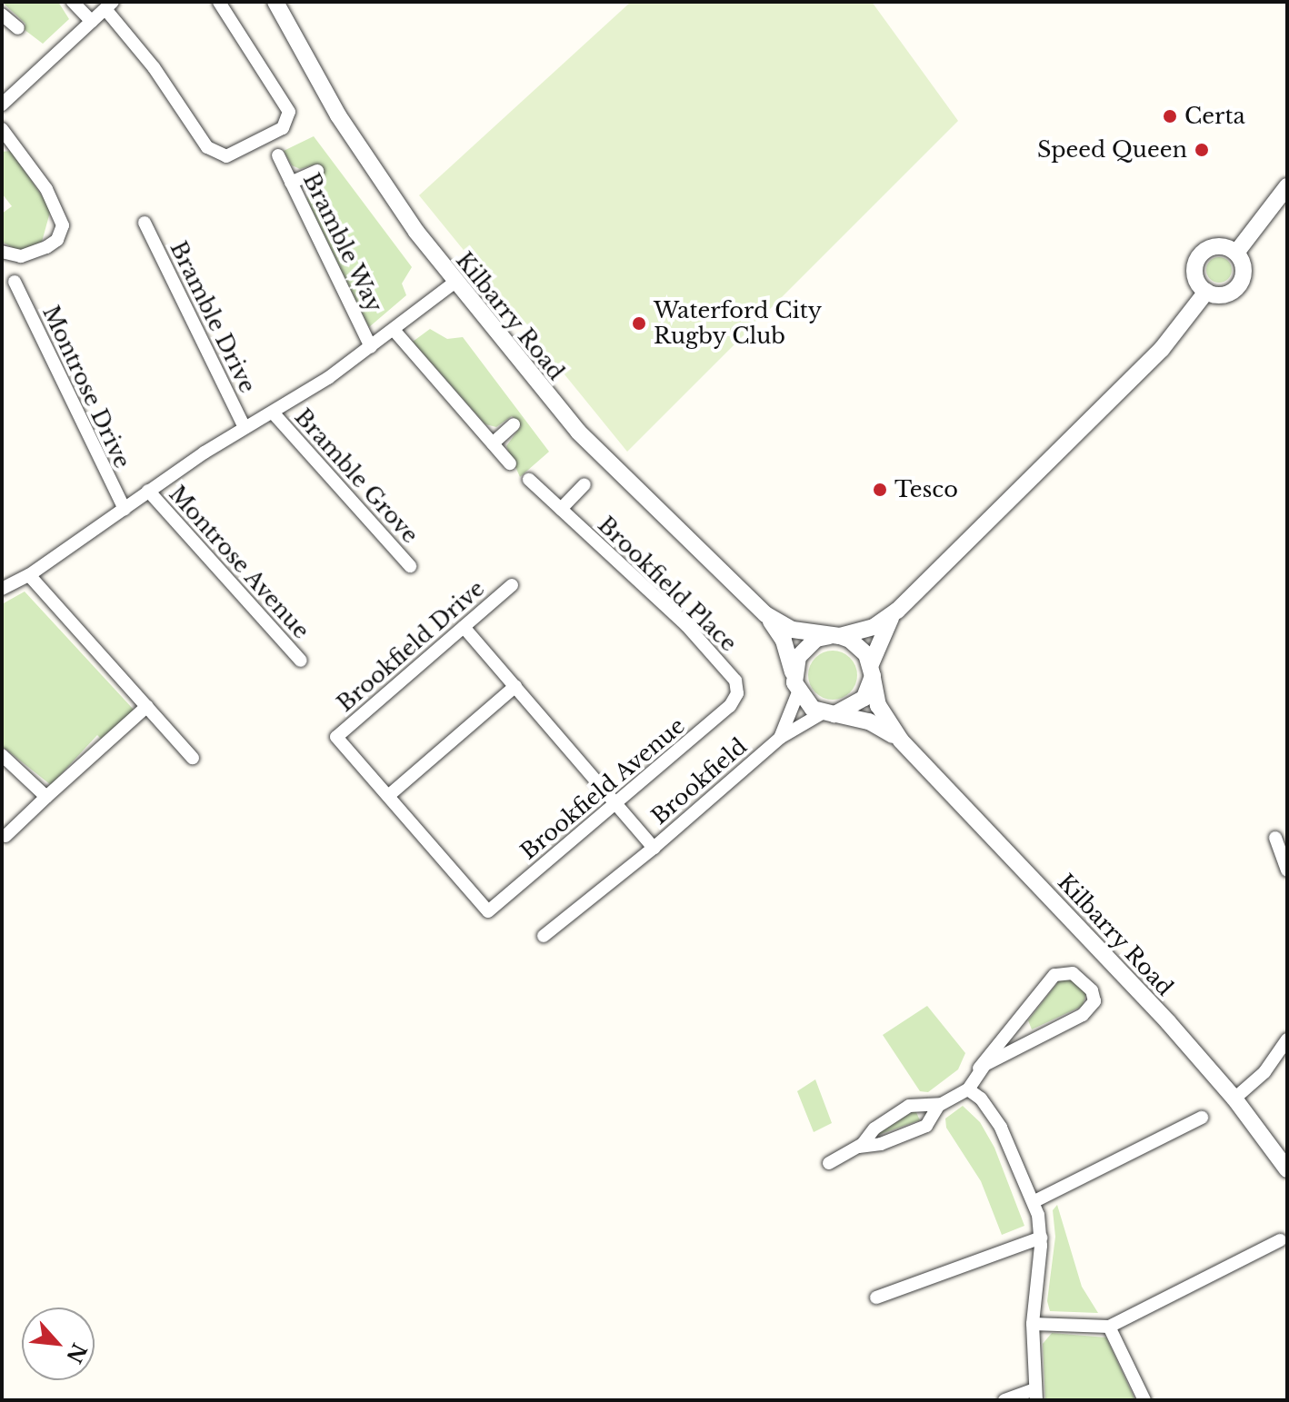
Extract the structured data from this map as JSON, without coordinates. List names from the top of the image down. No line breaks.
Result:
{"streets":{"street":["Bramble Way","Kilbarry Road","Bramble Drive","Montrose Drive","Bramble Grove","Montrose Avenue","Brookfield Place","Brookfield Drive","Brookfield","Brookfield Avenue"]},"crossings":[["Kilbarry Road","Brookfield"],["Brookfield Place","Brookfield Avenue"],["Brookfield Drive","Brookfield"],["Brookfield Drive","Brookfield Avenue"],["Brookfield","Brookfield Avenue"]],"places":["Certa","Speed Queen","Waterford City Rugby Club","Tesco"],"north":"bottom right"}
